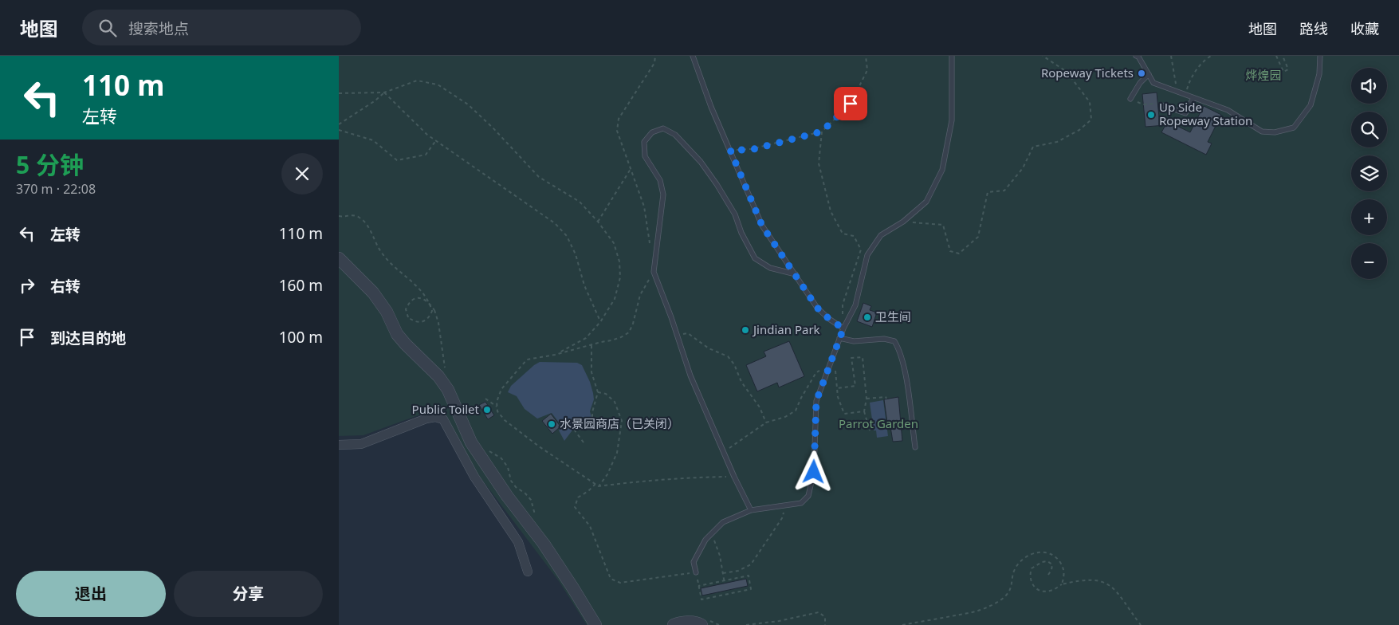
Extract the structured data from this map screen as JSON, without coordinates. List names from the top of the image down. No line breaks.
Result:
{"parks":["烨煌园","Parrot Garden"],"places":["Ropeway Tickets","Up Side Ropeway Station","卫生间","Jindian Park","Public Toilet","水景园商店（已关闭）"],"page":{"header":"地图","search":"搜索地点","nav":["地图","路线","收藏"],"turn":["110 m","左转"],"map_buttons":["+","−"],"heading":["5 分钟","370 m · 22:08"],"list":[{"name":"左转","value":"110 m"},{"name":"右转","value":"160 m"},{"name":"到达目的地","value":"100 m"}],"buttons":["退出","分享"]}}
